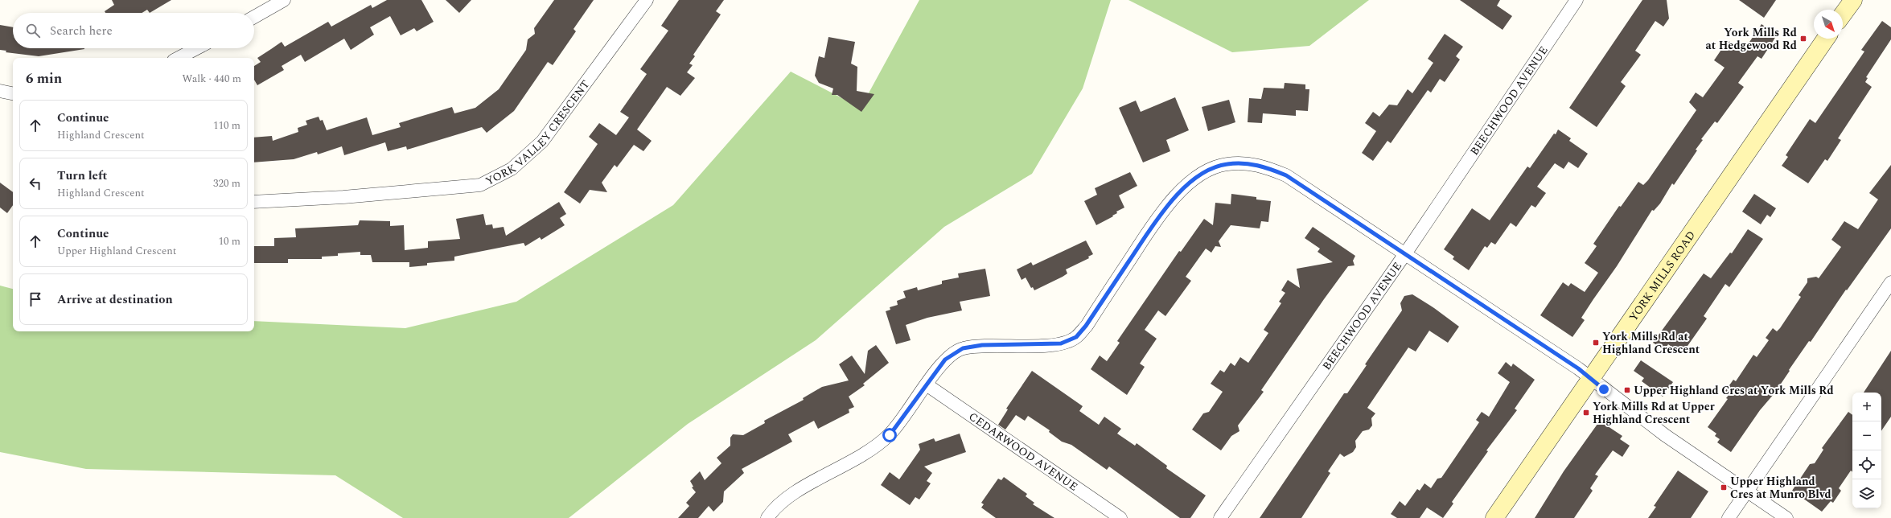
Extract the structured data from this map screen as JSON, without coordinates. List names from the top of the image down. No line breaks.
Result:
{"streets":{"main road":["YORK MILLS ROAD"],"street":["BEECHWOOD AVENUE","YORK VALLEY CRESCENT","CEDARWOOD AVENUE"]},"places":{"transit":["York Mills Rd at Hedgewood Rd","York Mills Rd at Highland Crescent","Upper Highland Cres at York Mills Rd","York Mills Rd at Upper Highland Crescent","Upper Highland Cres at Munro Blvd"]},"north":"bottom right","page":{"search":"Search here","heading":["6 min","Walk · 440 m"],"list":[["Continue","Highland Crescent","110 m"],["Turn left","Highland Crescent","320 m"],["Continue","Upper Highland Crescent","10 m"],"Arrive at destination"],"map_buttons":["+","−"]}}
